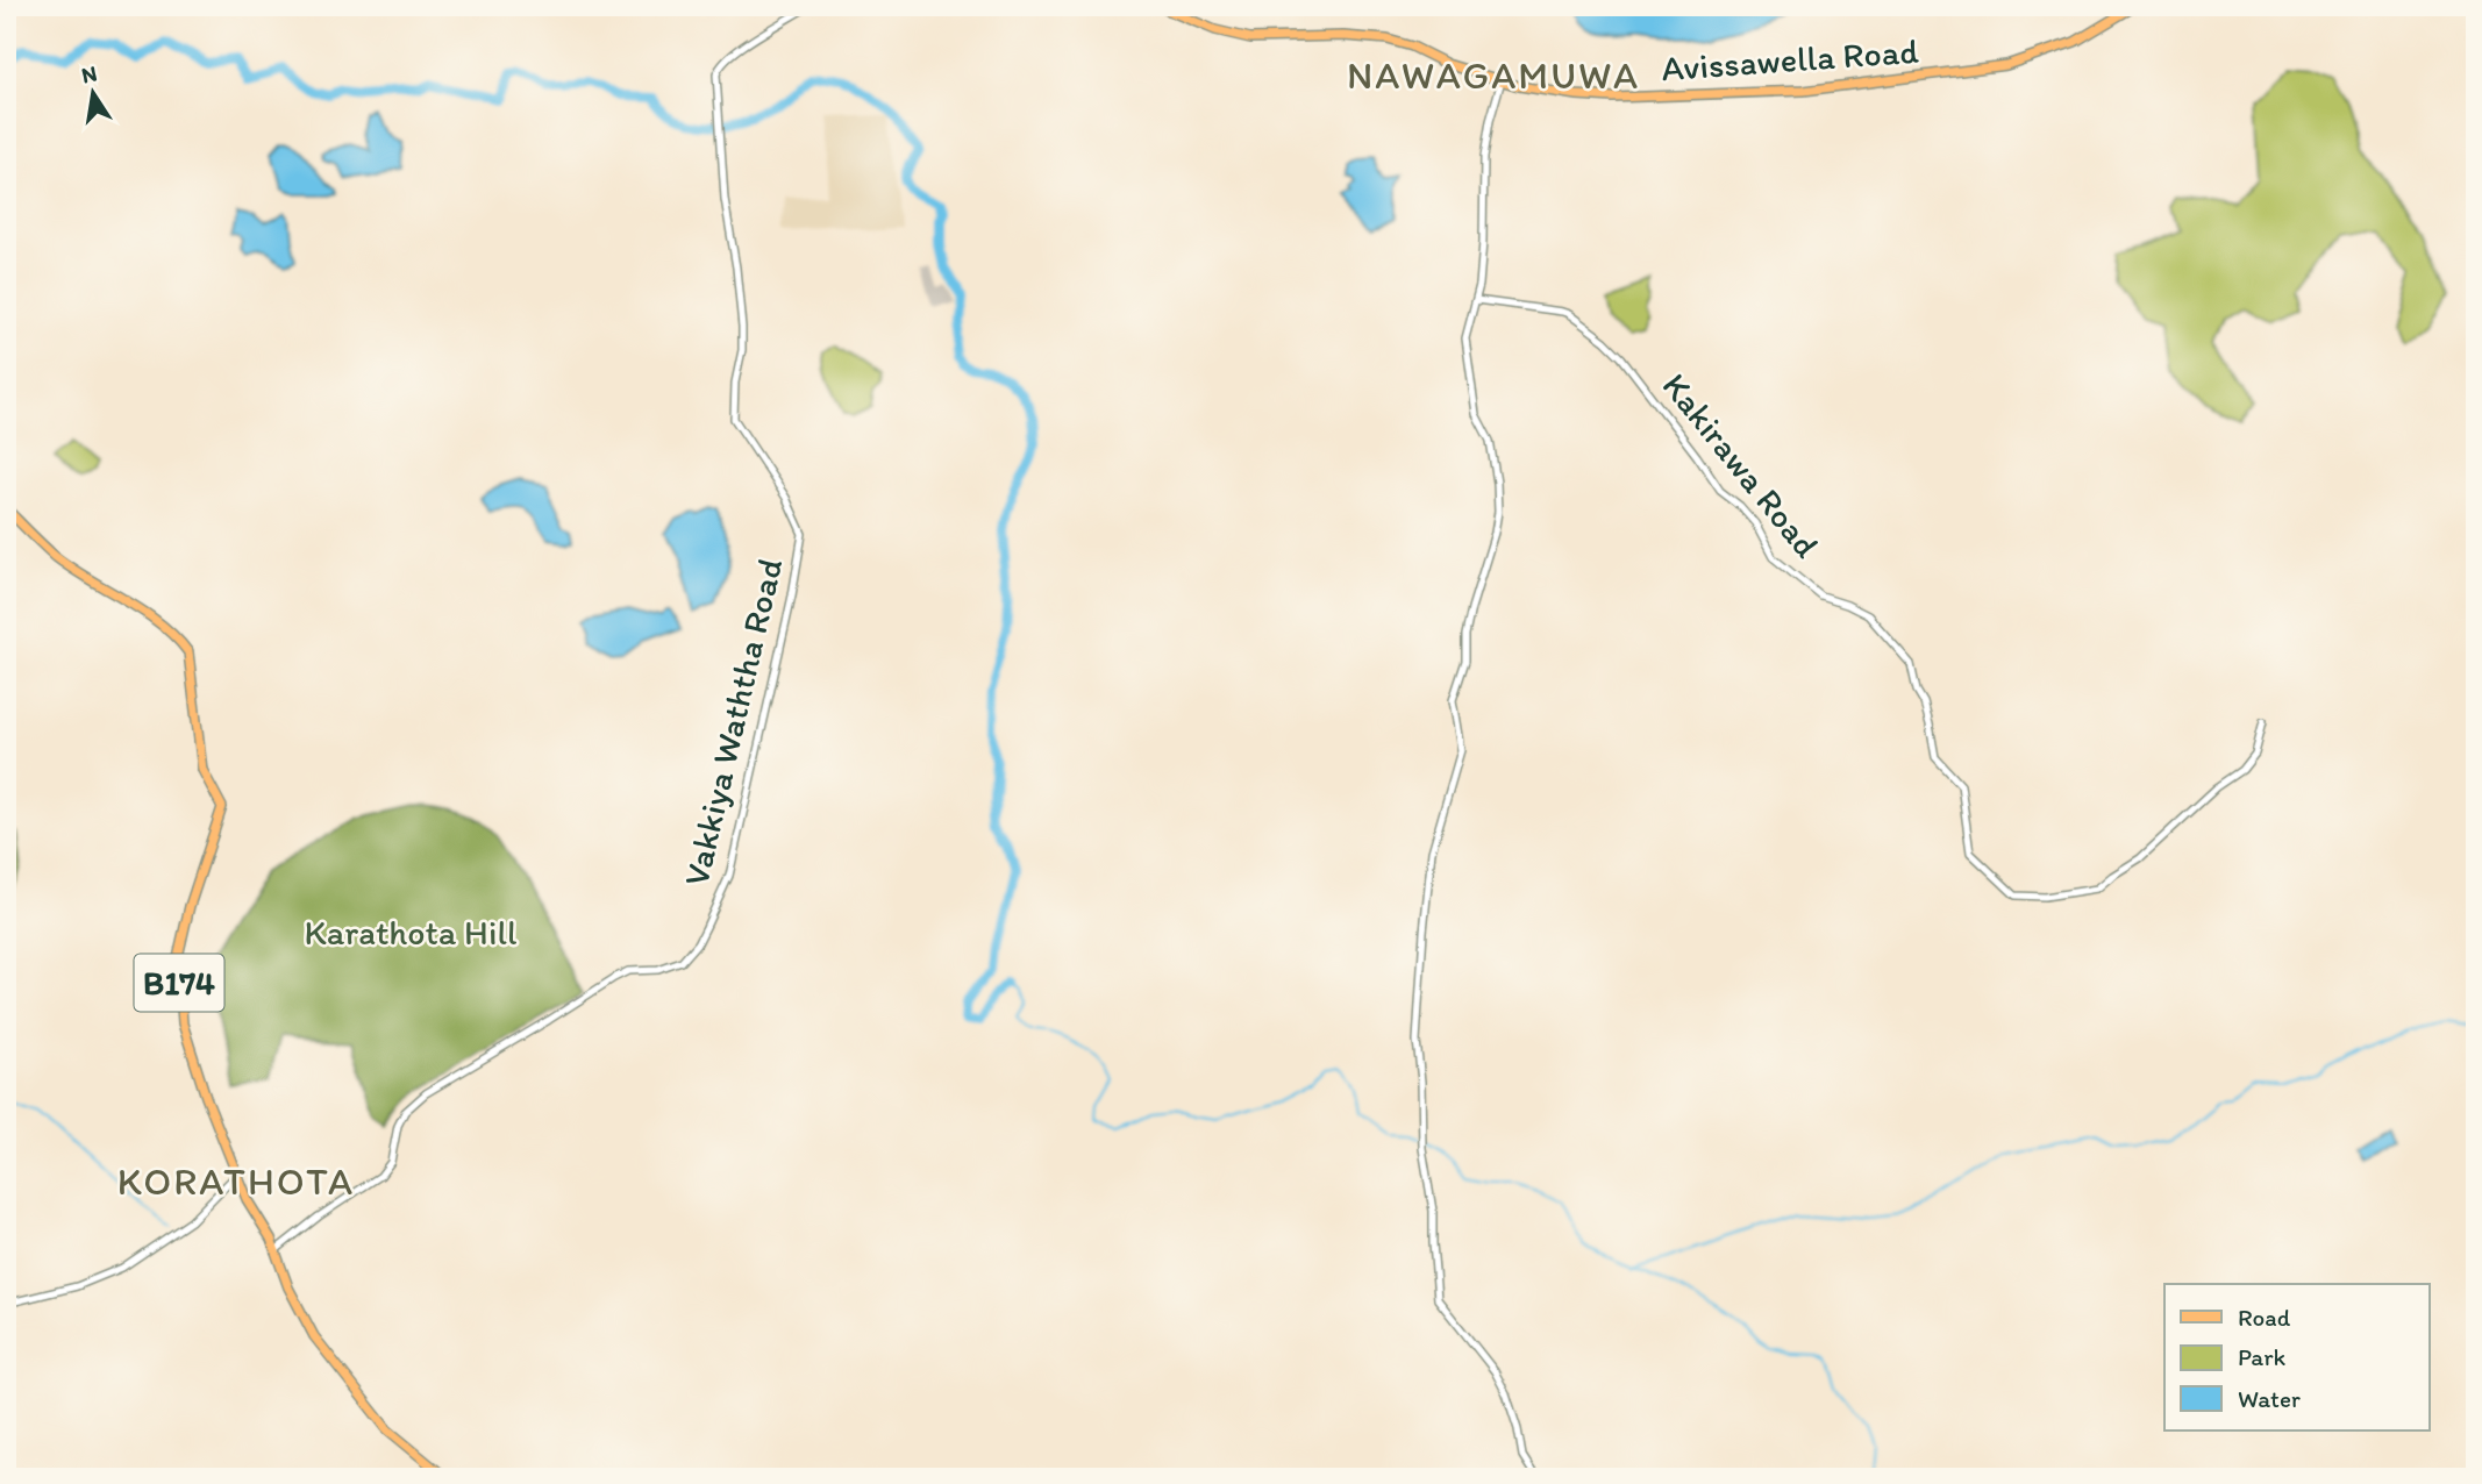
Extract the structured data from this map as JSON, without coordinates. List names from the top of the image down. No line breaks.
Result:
{"streets":{"main road":["Avissawella Road","B174"],"street":["Kakirawa Road","Vakkiya Waththa Road"]},"crossings":[["Vakkiya Waththa Road","B174"]],"districts":["NAWAGAMUWA","KORATHOTA"],"parks":["Karathota Hill"],"legend":["Road","Park","Water"],"north":"top"}
